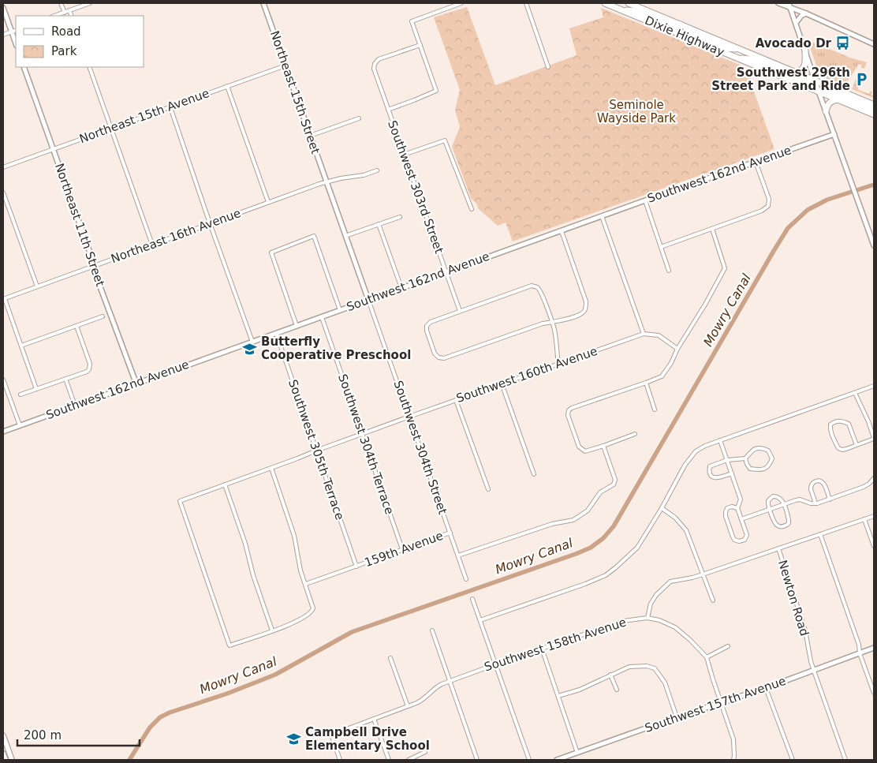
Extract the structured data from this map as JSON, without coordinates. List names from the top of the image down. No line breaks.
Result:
{"streets":{"highway":["Dixie Highway"],"street":["Northeast 15th Street","Northeast 15th Avenue","Southwest 162nd Avenue","Southwest 303rd Street","Northeast 11th Street","Northeast 16th Avenue","Southwest 160th Avenue","Southwest 304th Terrace","Southwest 304th Street","Southwest 305th Terrace","159th Avenue","Newton Road","Southwest 158th Avenue","Southwest 157th Avenue"]},"crossings":[["Northeast 15th Street","Northeast 15th Avenue"],["Northeast 15th Street","Northeast 16th Avenue"],["Northeast 15th Street","Southwest 304th Street"],["Northeast 15th Avenue","Northeast 11th Street"],["Southwest 162nd Avenue","Southwest 303rd Street"],["Southwest 162nd Avenue","Northeast 11th Street"],["Southwest 162nd Avenue","Southwest 304th Terrace"],["Southwest 162nd Avenue","Southwest 304th Street"],["Southwest 162nd Avenue","Southwest 305th Terrace"],["Northeast 11th Street","Northeast 16th Avenue"],["Northeast 16th Avenue","Southwest 304th Street"],["Southwest 160th Avenue","Southwest 304th Terrace"],["Southwest 160th Avenue","Southwest 304th Street"],["Southwest 160th Avenue","Southwest 305th Terrace"],["Southwest 304th Terrace","159th Avenue"],["Southwest 304th Street","159th Avenue"],["Southwest 305th Terrace","159th Avenue"],["Newton Road","Southwest 157th Avenue"]],"water":["Mowry Canal"],"parks":["Seminole Wayside Park"],"places":{"bus stop":["Avocado Dr"],"parking":["Southwest 296th Street Park and Ride"],"school or university":["Butterfly Cooperative Preschool","Campbell Drive Elementary School"]},"legend":["Road","Park"],"scale_bar":"200 m"}
